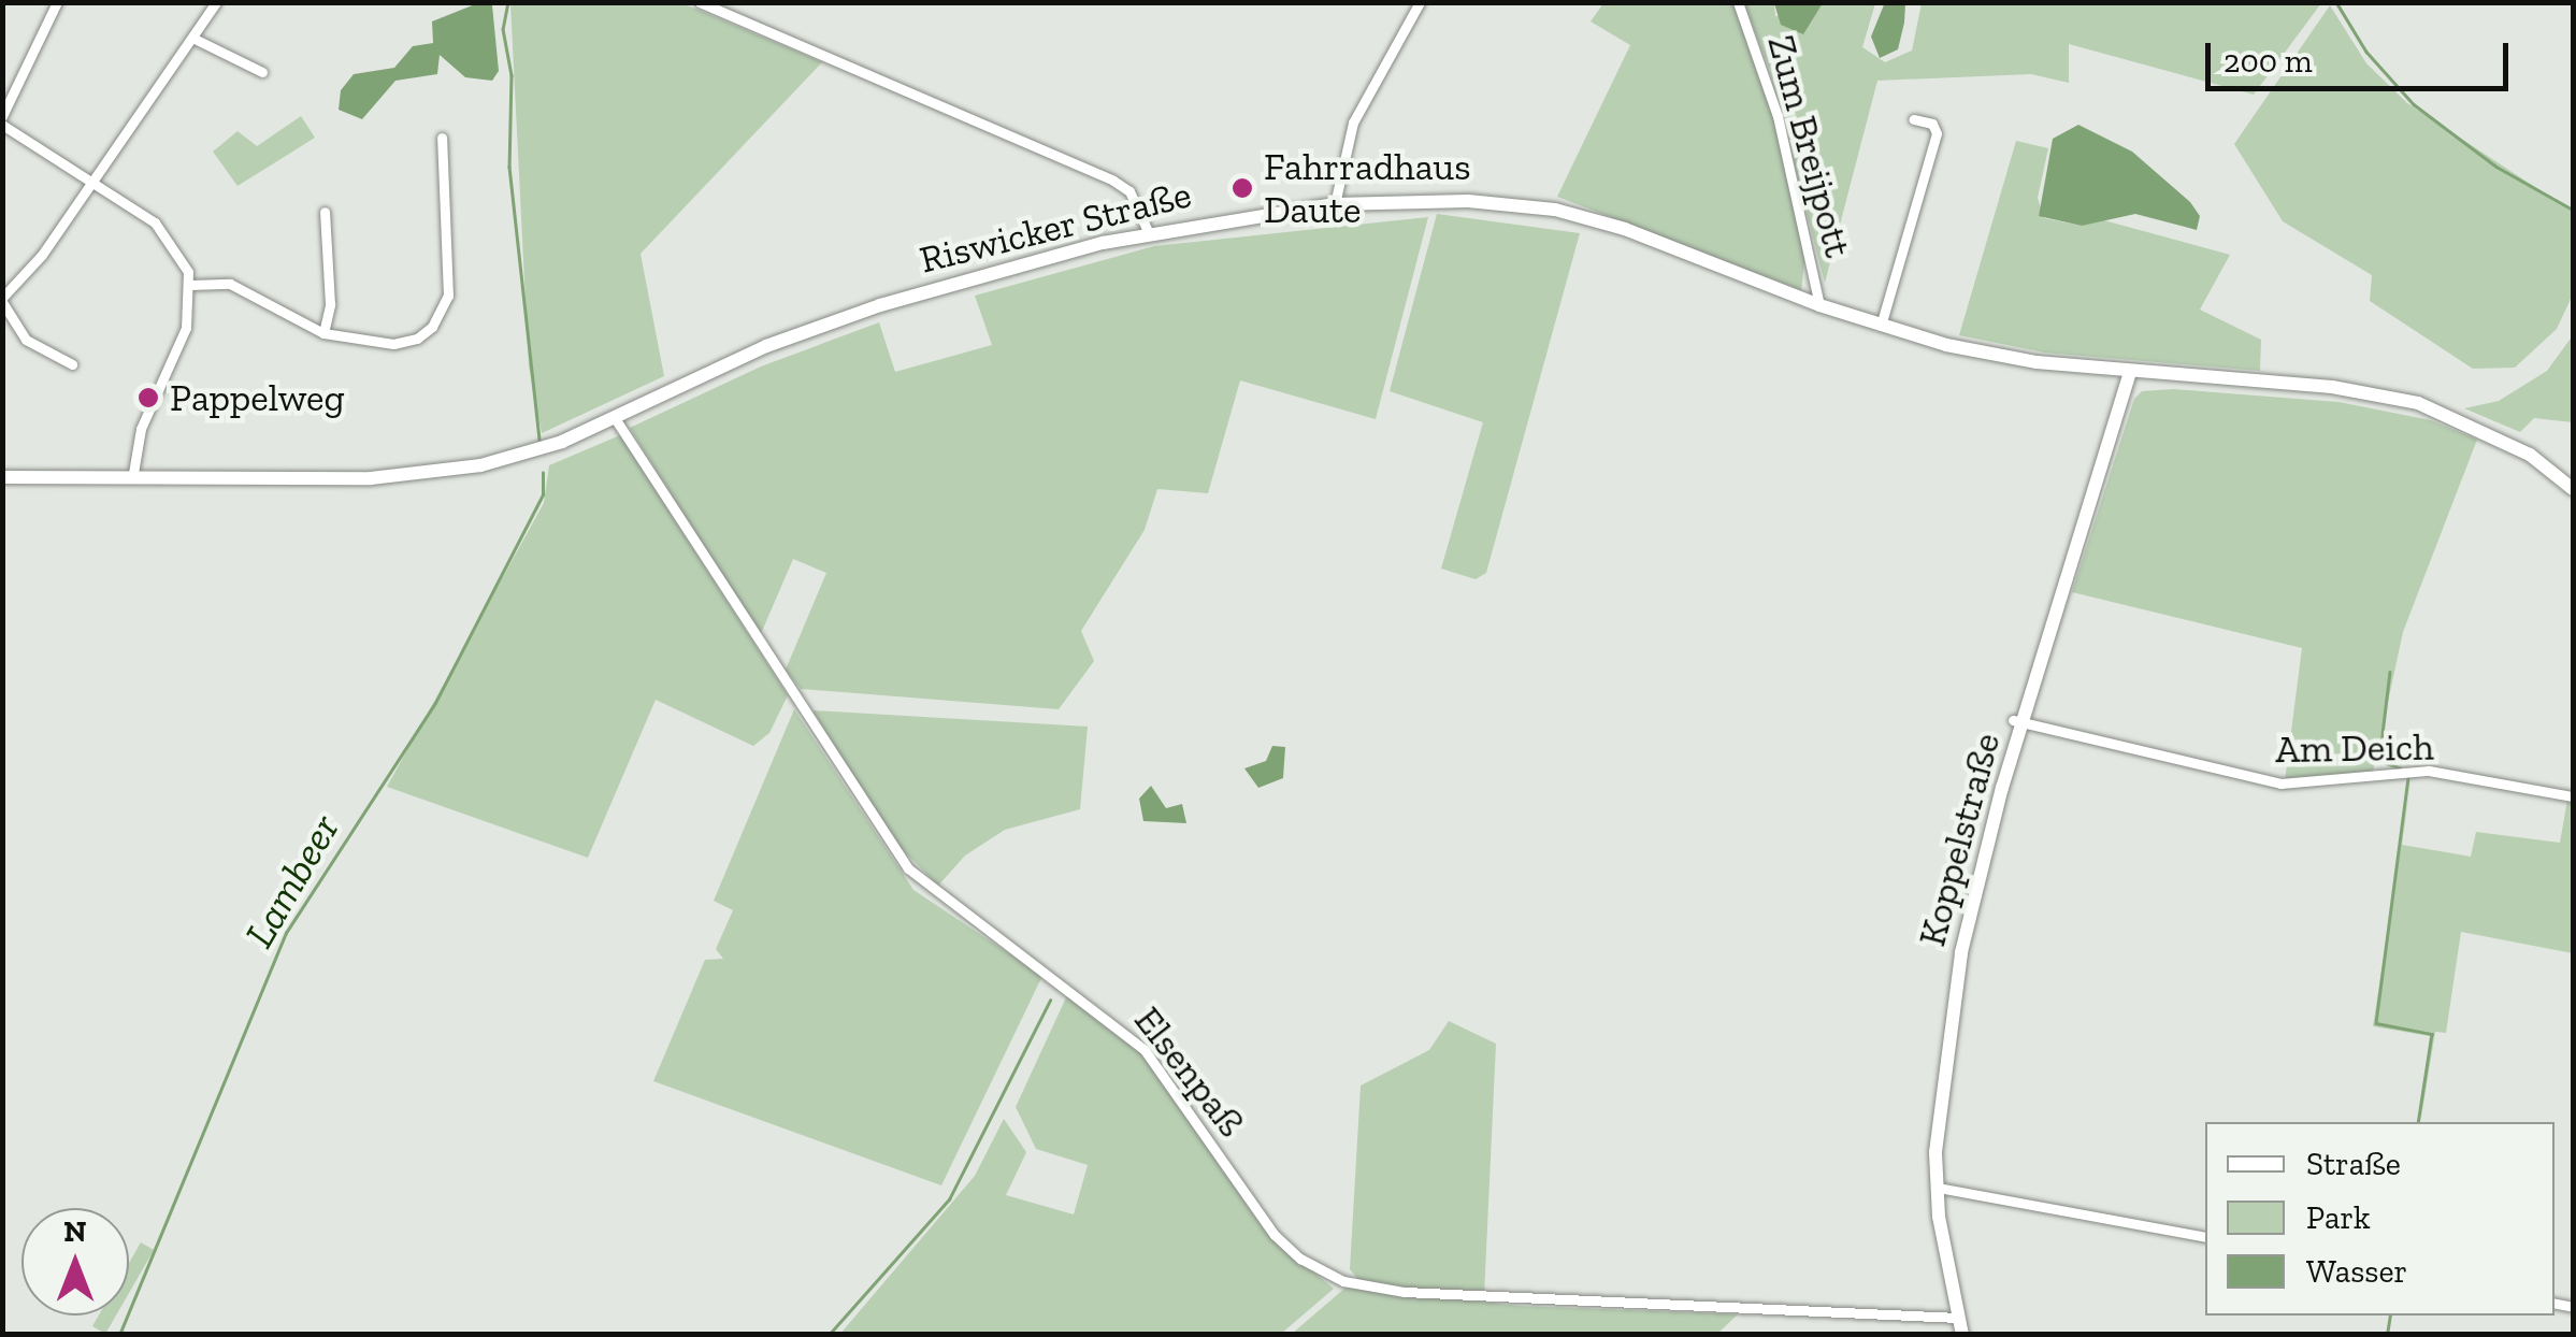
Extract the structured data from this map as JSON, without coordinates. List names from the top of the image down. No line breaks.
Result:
{"streets":{"street":["Zum Breijpott","Riswicker Straße","Am Deich","Koppelstraße","Elsenpaß"]},"crossings":[["Zum Breijpott","Riswicker Straße"],["Riswicker Straße","Koppelstraße"],["Riswicker Straße","Elsenpaß"],["Am Deich","Koppelstraße"],["Koppelstraße","Elsenpaß"]],"water":["Lambeer"],"places":["Fahrradhaus Daute","Pappelweg"],"legend":["Straße","Park","Wasser"],"scale_bar":"200 m","north":"top"}
